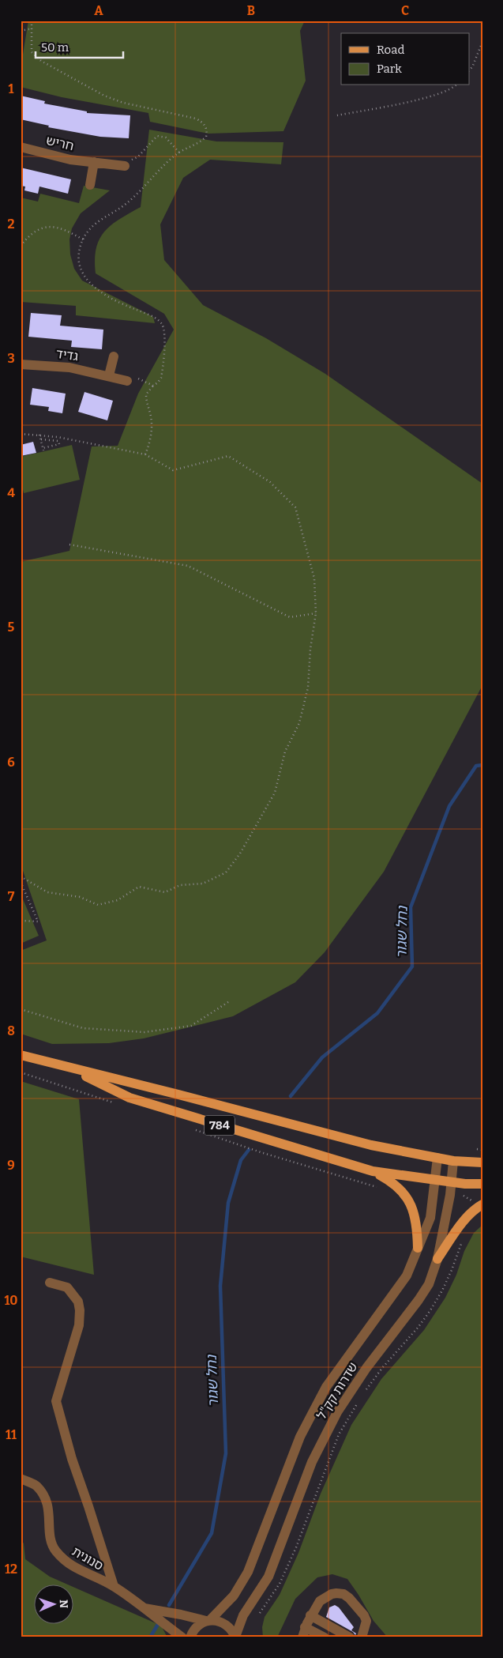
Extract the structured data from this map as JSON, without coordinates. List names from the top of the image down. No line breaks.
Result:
{"streets":{"main road":["784"],"street":["חריש","גדיד","שדרות קק\"ל","סנונית"]},"crossings":[["784","שדרות קק\"ל"],["שדרות קק\"ל","סנונית"]],"water":["נחל שגור"],"legend":["Road","Park"],"scale_bar":"50 m","north":"right","grid":{"columns":["A","B","C"],"rows":["1","2","3","4","5","6","7","8","9","10","11","12"]}}
